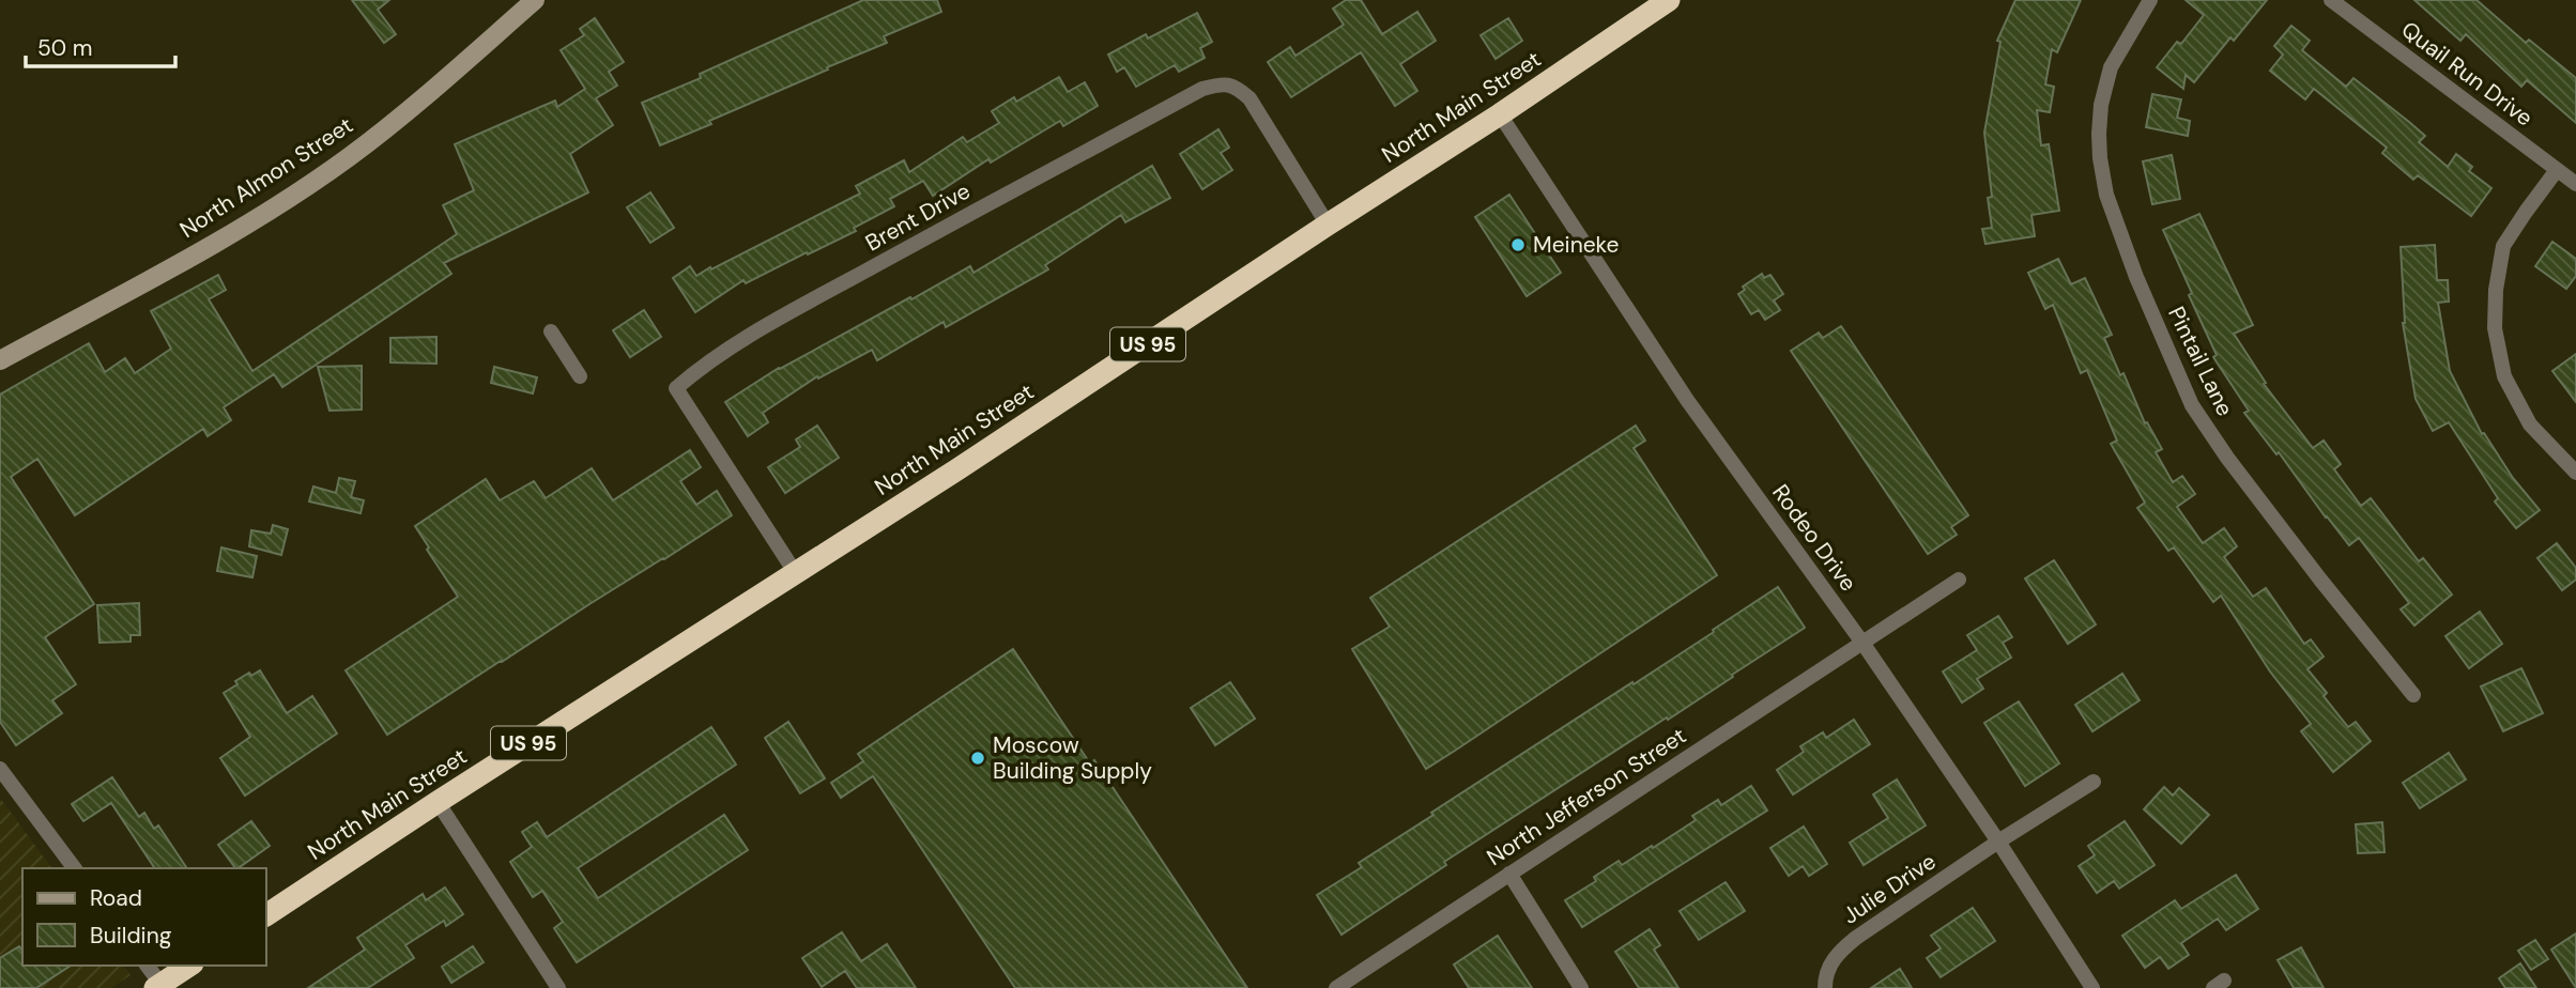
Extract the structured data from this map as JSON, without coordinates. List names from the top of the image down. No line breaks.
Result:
{"streets":{"highway":["North Main Street","US 95"],"street":["Quail Run Drive","North Almon Street","Brent Drive","Pintail Lane","Rodeo Drive","North Jefferson Street","Julie Drive"]},"crossings":[["North Main Street","Brent Drive"],["North Main Street","Rodeo Drive"],["Rodeo Drive","North Jefferson Street"],["Rodeo Drive","Julie Drive"]],"places":["Meineke","Moscow Building Supply"],"legend":["Road","Building"],"scale_bar":"50 m"}
